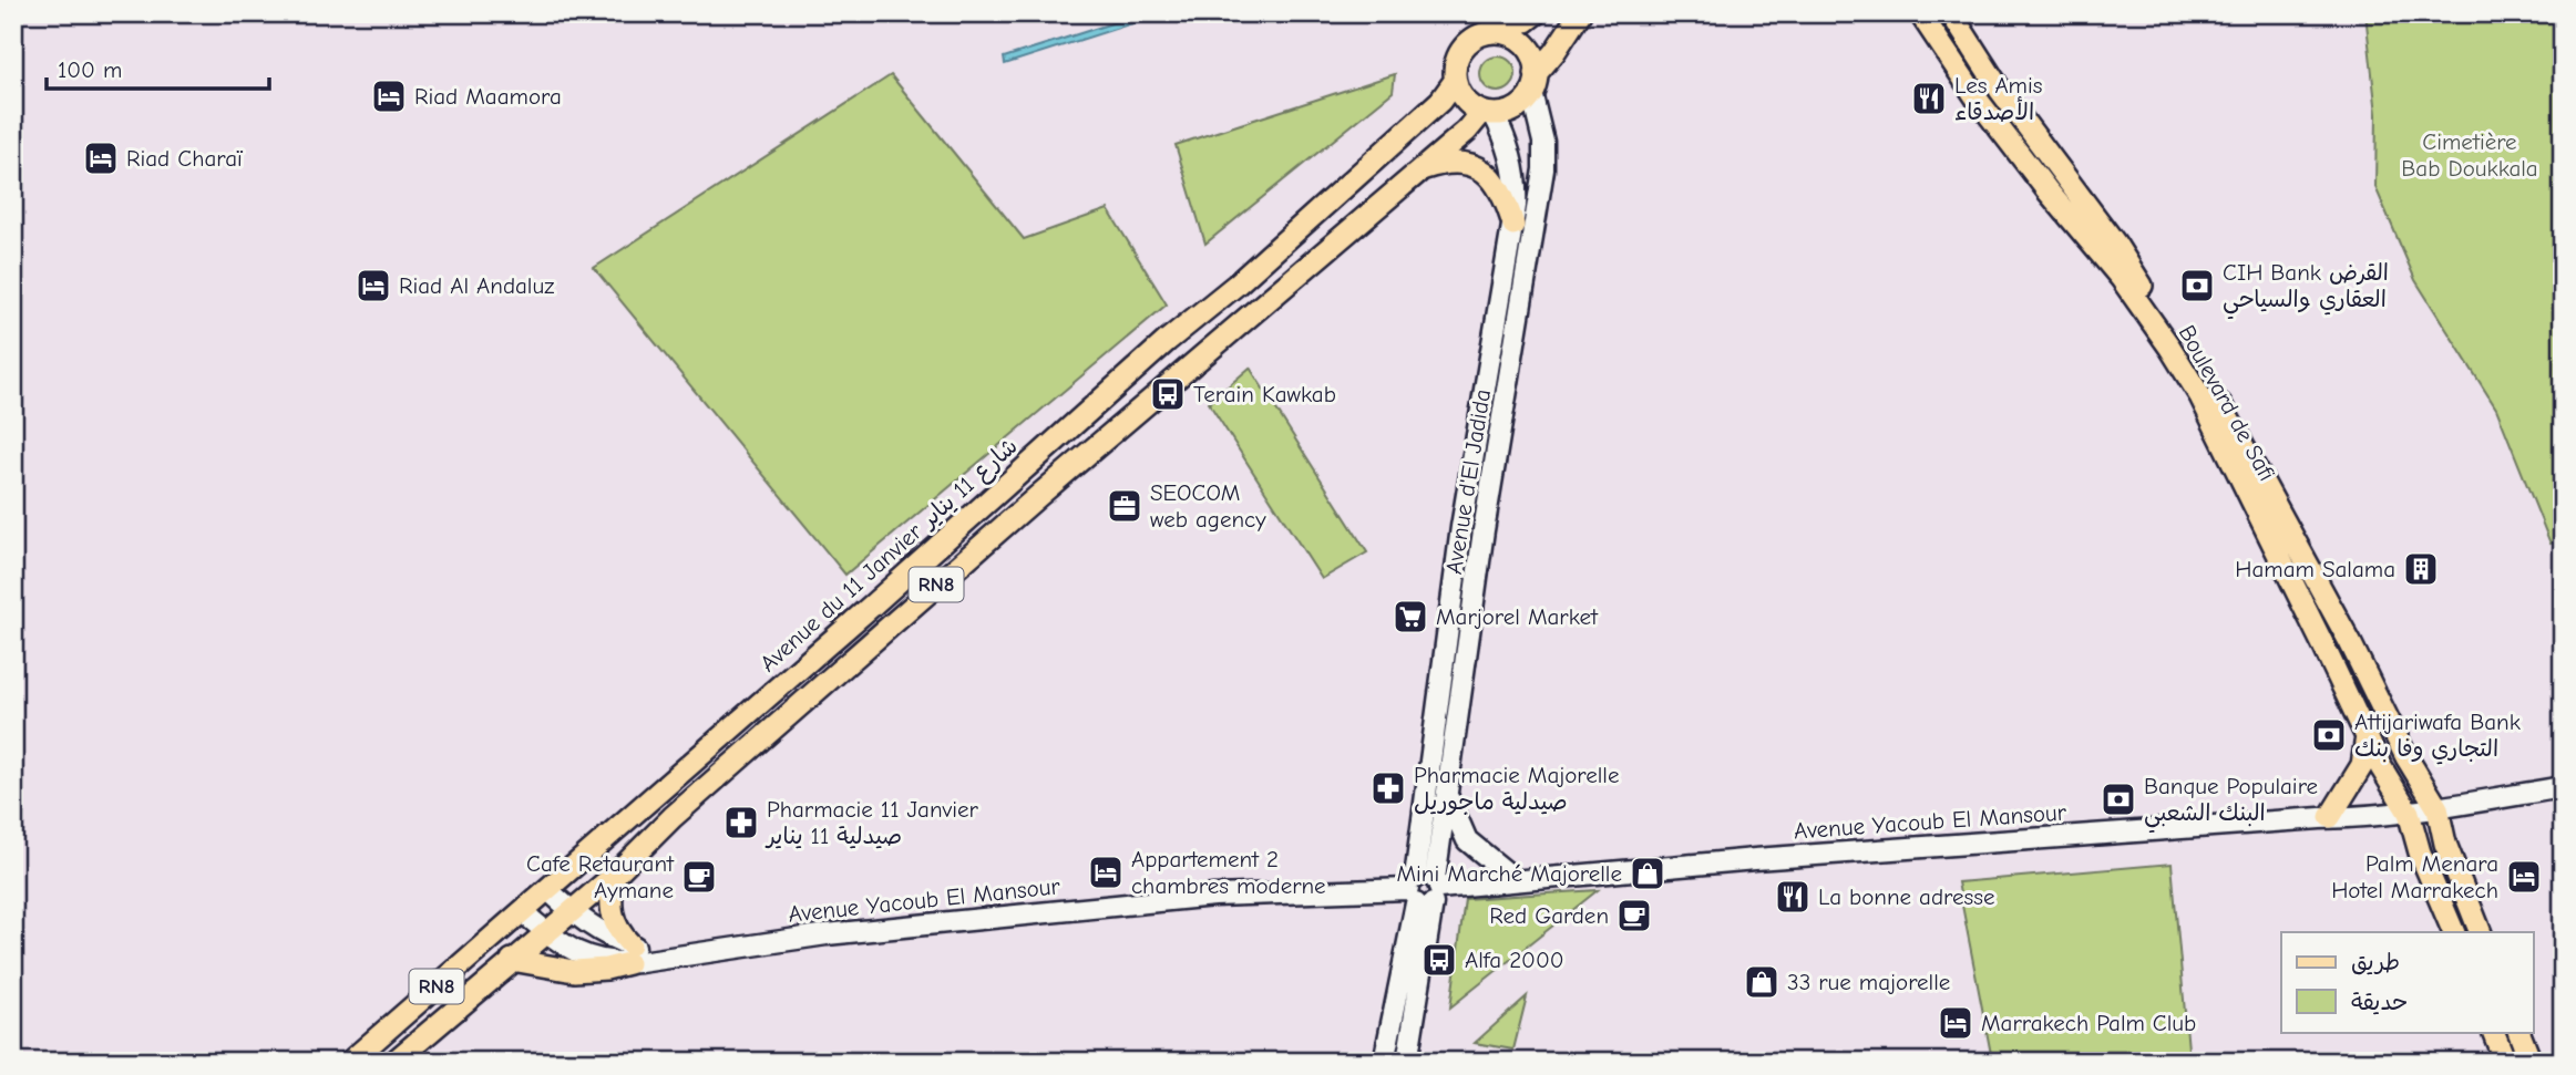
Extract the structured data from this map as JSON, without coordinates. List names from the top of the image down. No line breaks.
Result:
{"streets":{"main road":["Boulevard de Safi","Avenue d'El Jadida","Avenue du 11 Janvier شارع 11 يناير","RN8","Avenue Yacoub El Mansour"]},"crossings":[["Boulevard de Safi","Avenue Yacoub El Mansour"],["Avenue d'El Jadida","Avenue du 11 Janvier شارع 11 يناير"],["Avenue d'El Jadida","RN8"],["Avenue d'El Jadida","Avenue Yacoub El Mansour"],["Avenue du 11 Janvier شارع 11 يناير","RN8"],["Avenue du 11 Janvier شارع 11 يناير","Avenue Yacoub El Mansour"],["RN8","Avenue Yacoub El Mansour"]],"parks":["Cimetière Bab Doukkala"],"places":{"hotel":["Riad Maamora","Riad Charaï","Riad Al Andaluz","Appartement 2 chambres moderne","Palm Menara Hotel Marrakech","Marrakech Palm Club"],"restaurant":["Les Amis الأصدقاء","La bonne adresse"],"bank":["CIH Bank القرض العقاري والسياحي","Attijariwafa Bank التجاري وفا بنك","Banque Populaire البنك الشعبي"],"bus stop":["Terain Kawkab","Alfa 2000"],"office":["SEOCOM web agency"],"building":["Hamam Salama"],"supermarket":["Marjorel Market"],"pharmacy":["Pharmacie Majorelle صيدلية ماجوريل","Pharmacie 11 Janvier صيدلية 11 يناير"],"shop":["Mini Marché Majorelle","33 rue majorelle"],"cafe":["Cafe Retaurant Aymane","Red Garden"]},"legend":["طريق","حديقة"],"scale_bar":"100 m"}
